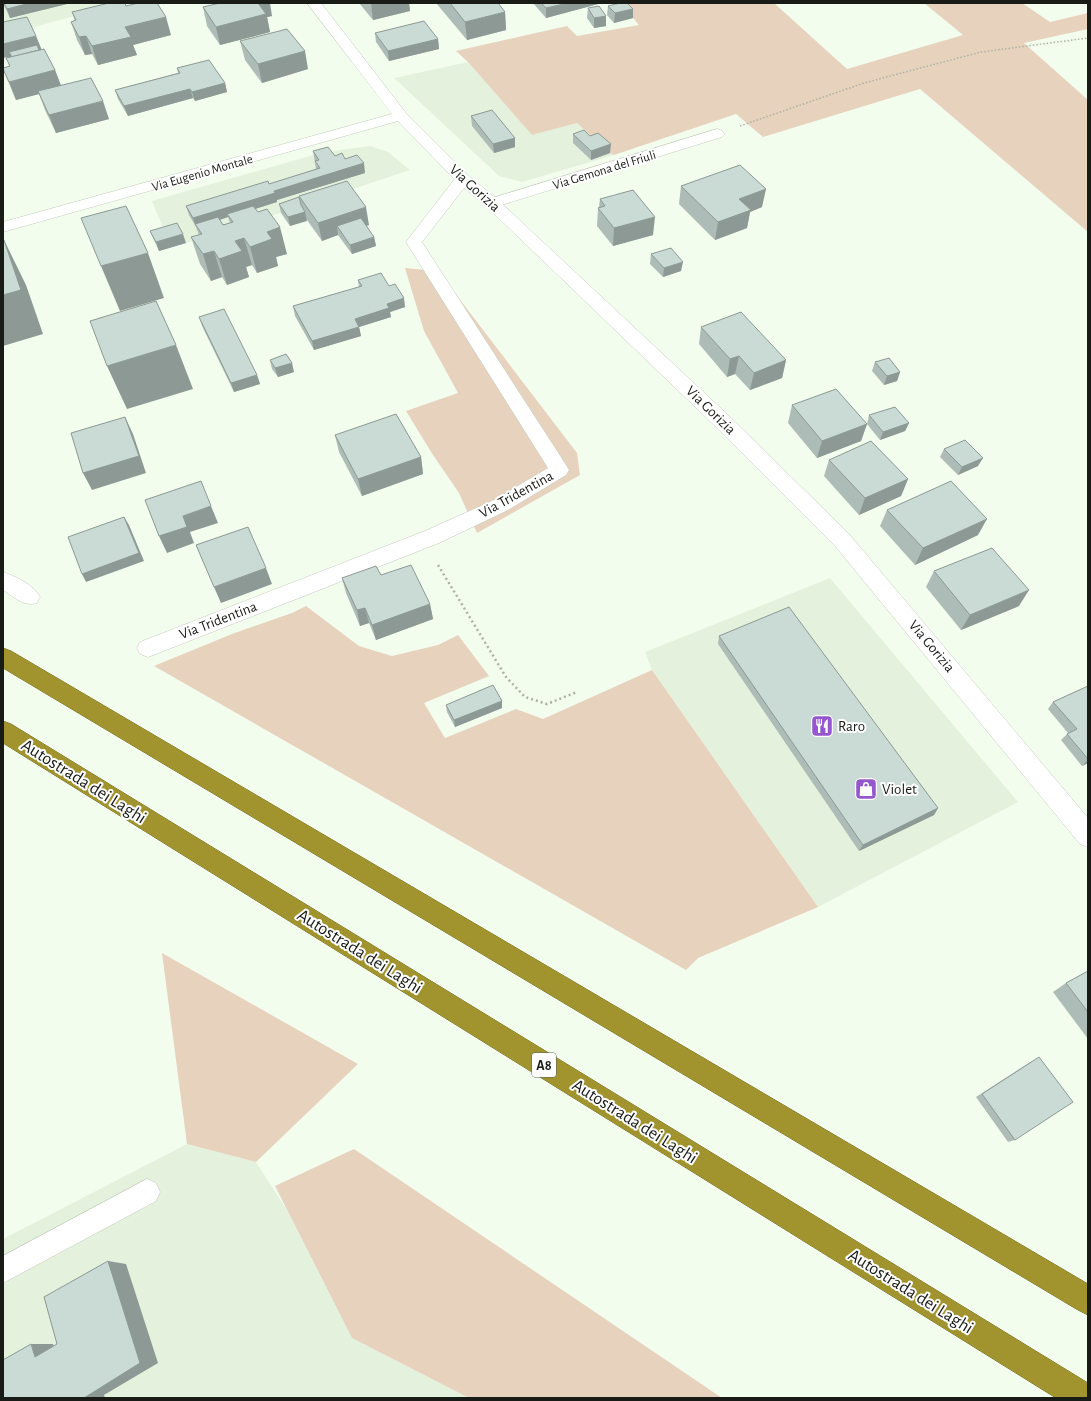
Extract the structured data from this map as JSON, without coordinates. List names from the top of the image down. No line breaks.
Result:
{"streets":{"highway":["Autostrada dei Laghi","A8"],"street":["Via Gemona del Friuli","Via Eugenio Montale","Via Gorizia","Via Tridentina"]},"crossings":[["Via Gemona del Friuli","Via Gorizia"],["Via Eugenio Montale","Via Gorizia"],["Via Gorizia","Via Tridentina"]],"places":{"restaurant":["Raro"],"shop":["Violet"]}}
